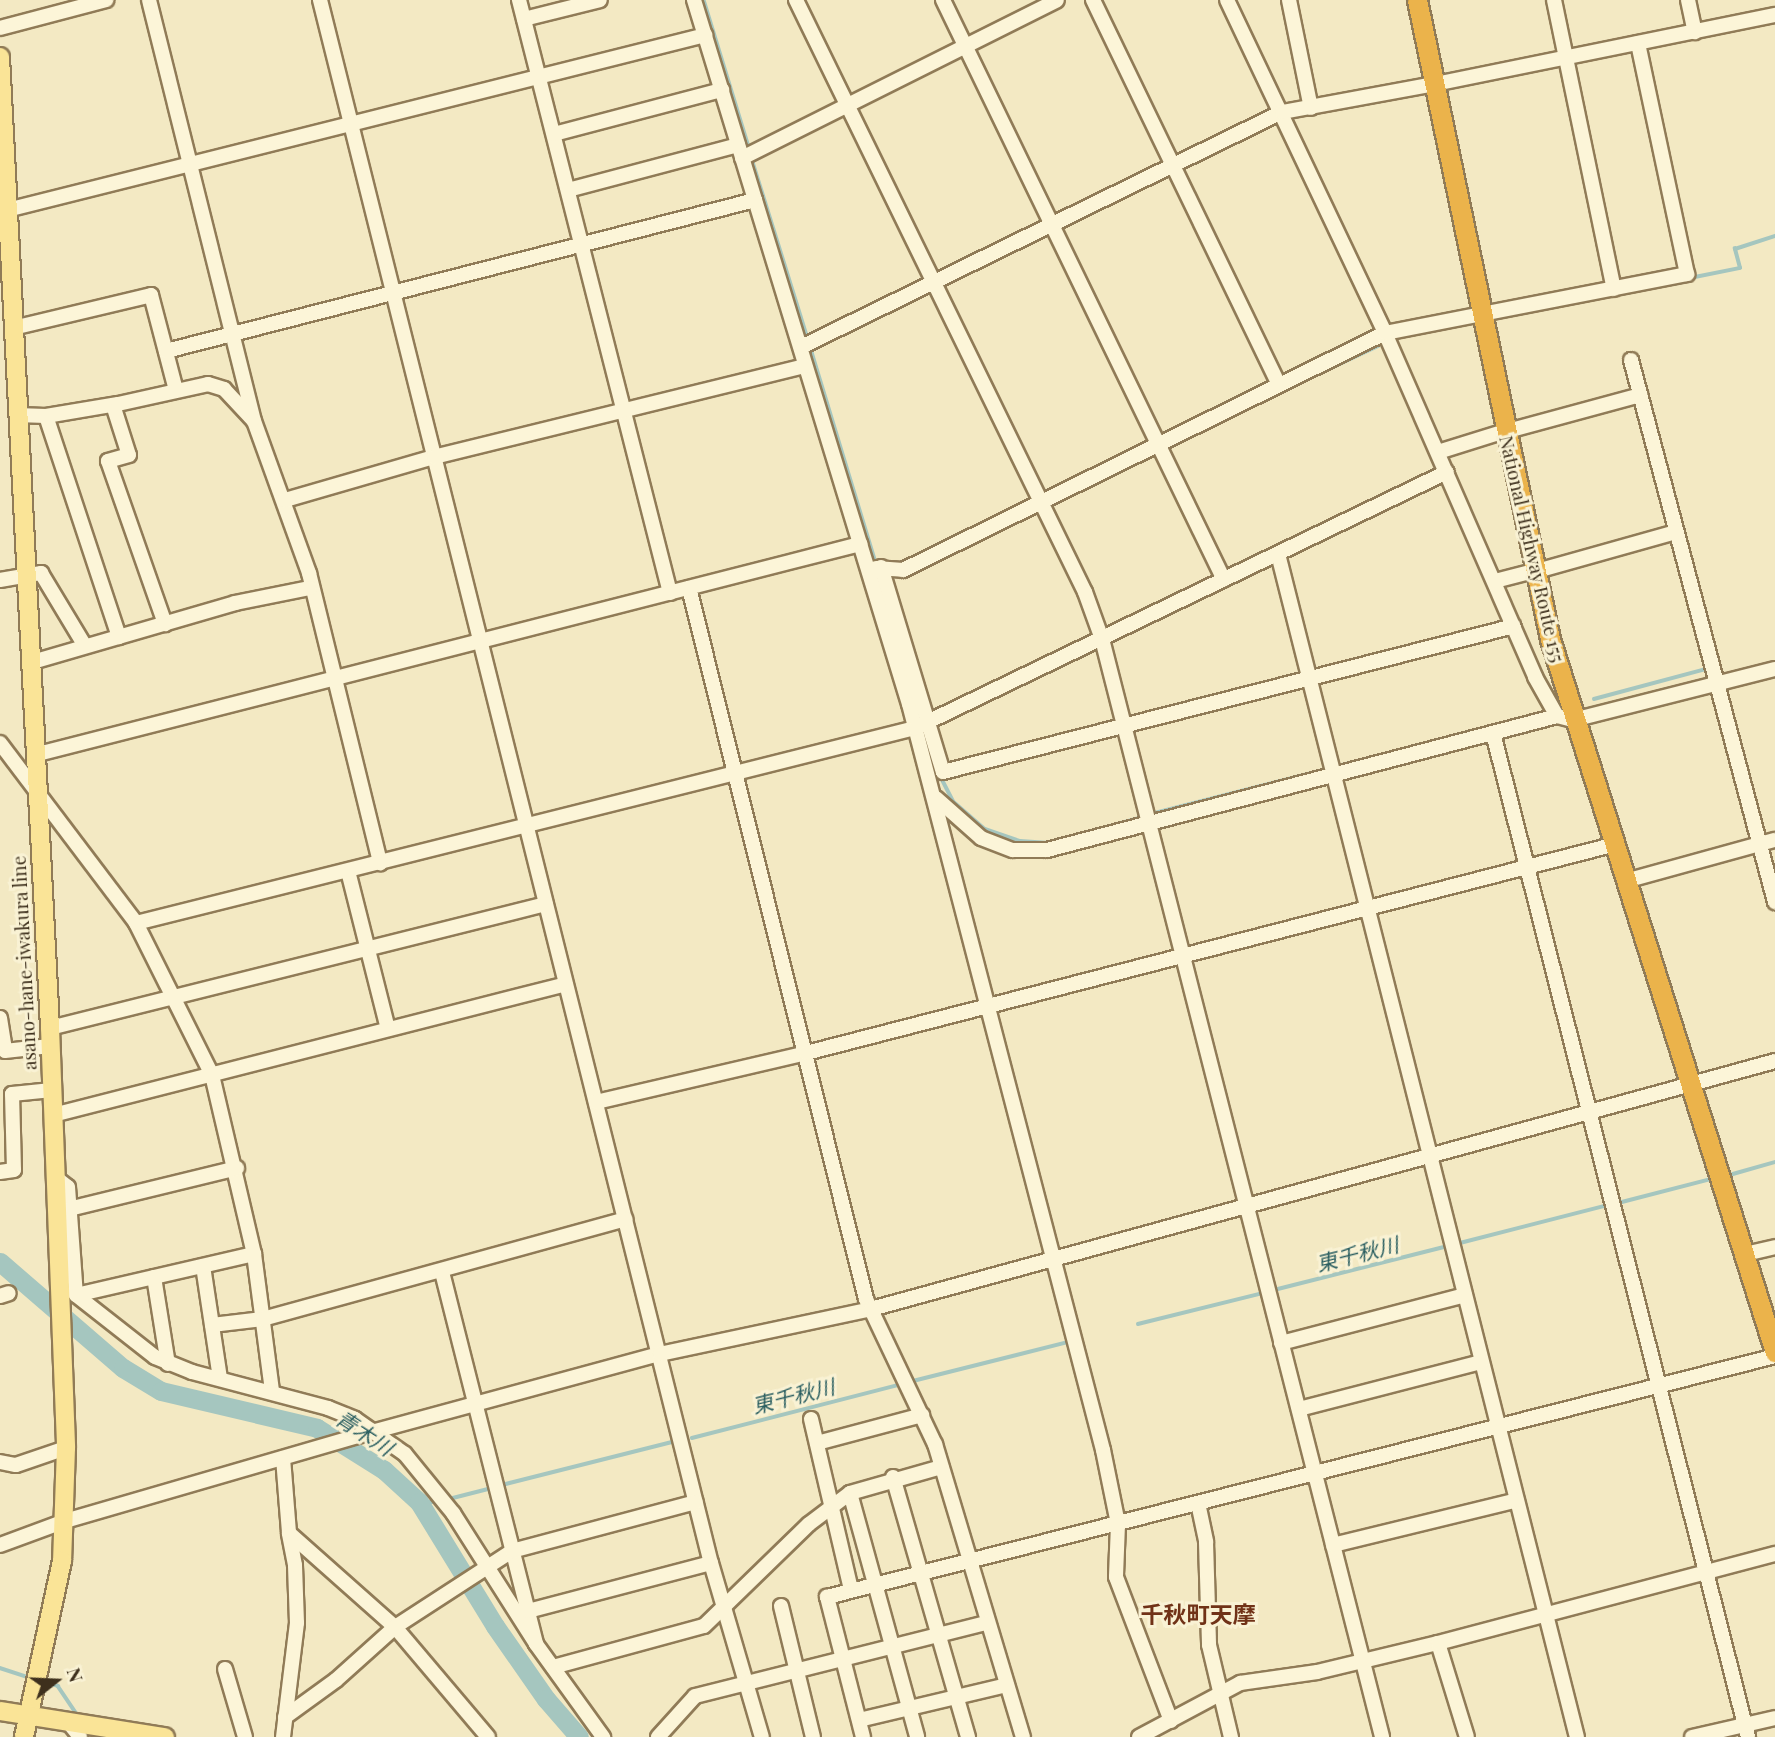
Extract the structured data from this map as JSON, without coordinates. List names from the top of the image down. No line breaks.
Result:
{"streets":{"highway":["National Highway Route 155"],"main road":["asano-hane-iwakura line"]},"districts":["千秋町天摩"],"water":["東千秋川","青木川"],"north":"right"}
